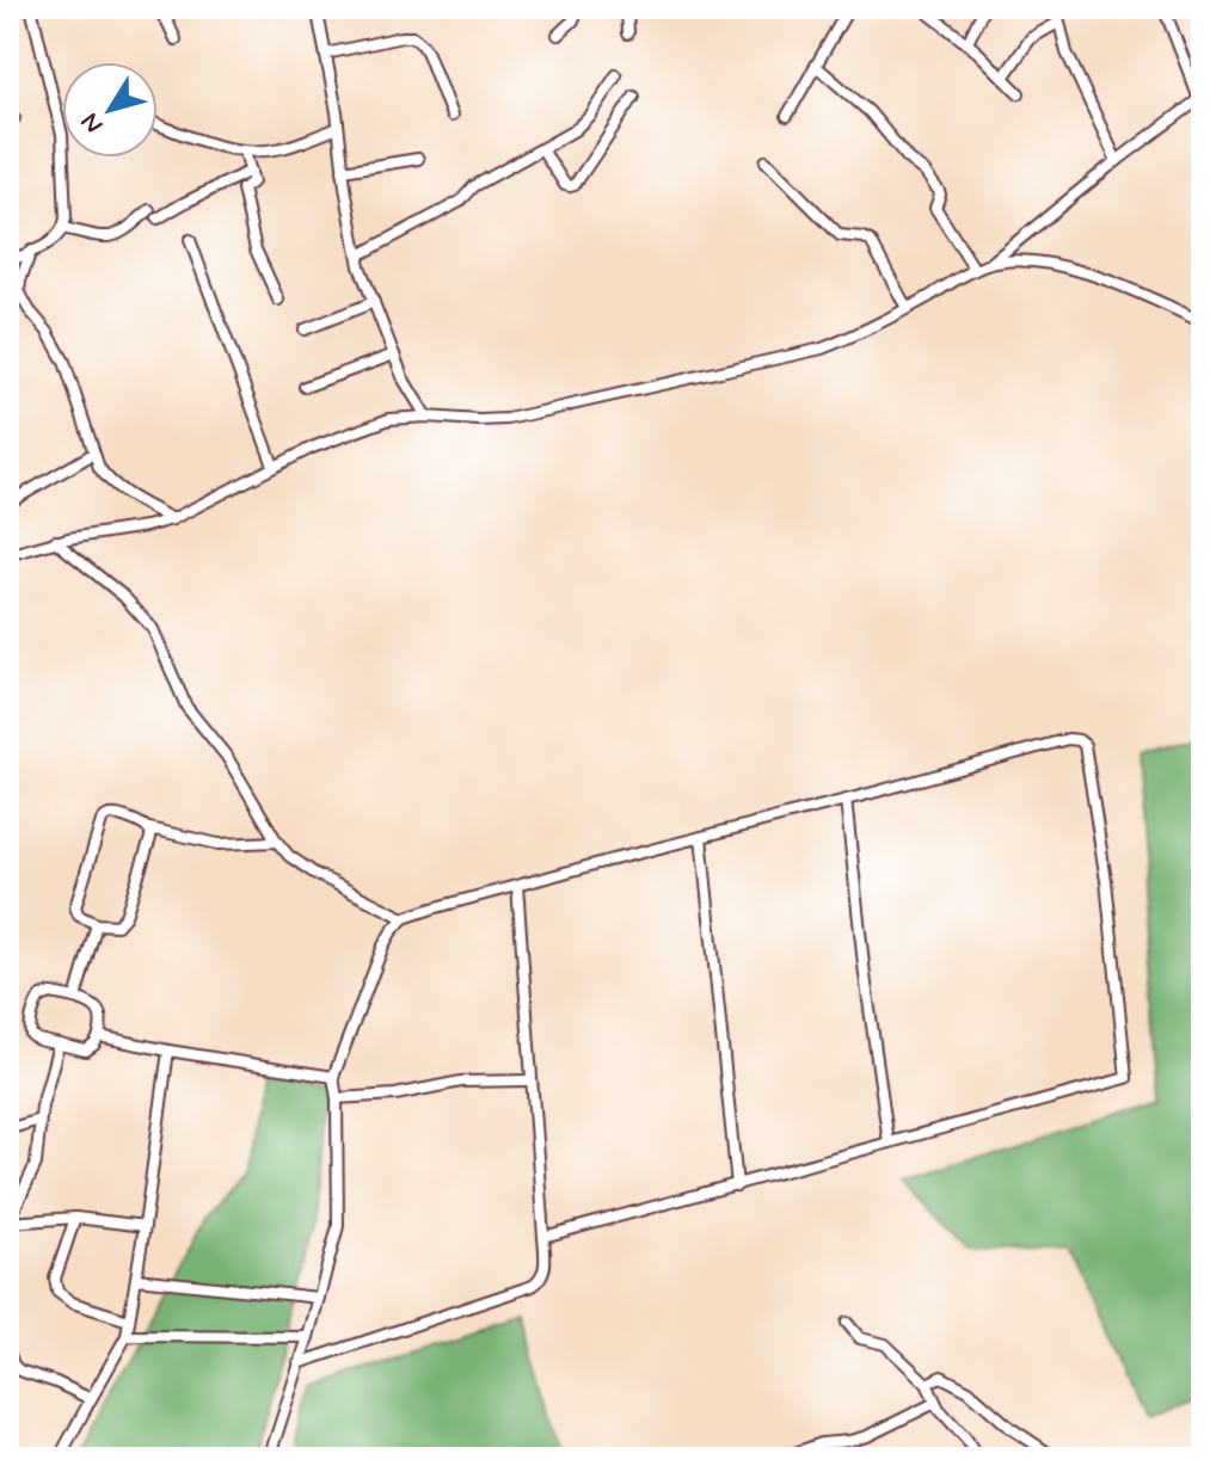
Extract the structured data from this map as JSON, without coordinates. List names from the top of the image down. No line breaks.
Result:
{"north":"bottom left"}
